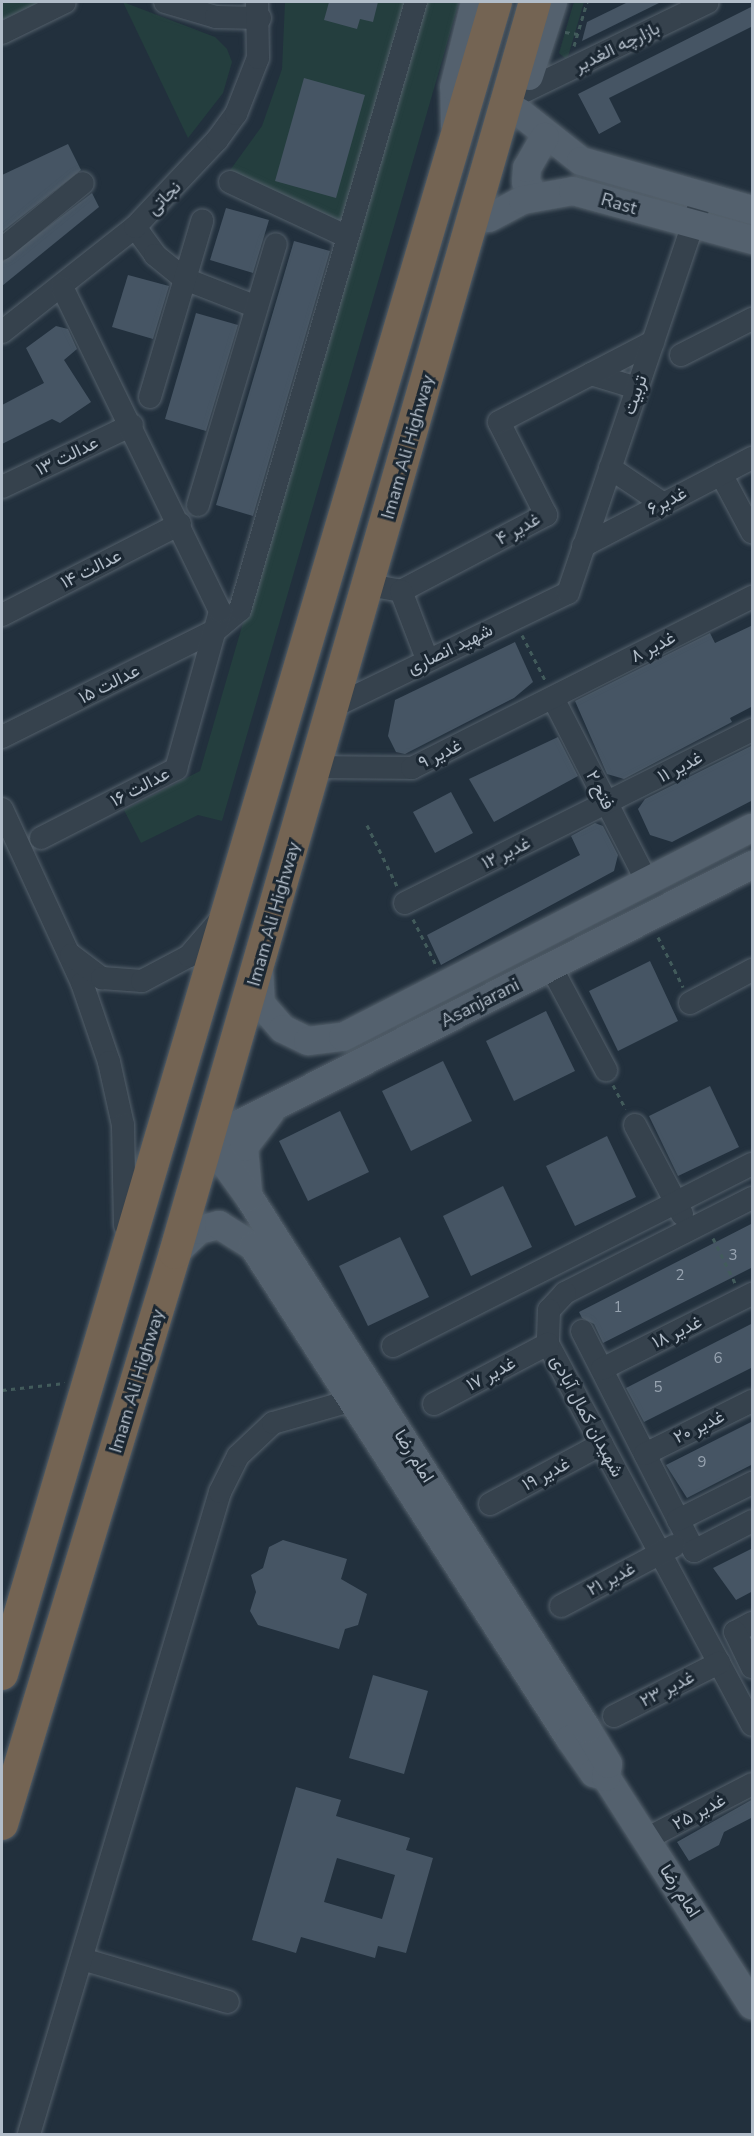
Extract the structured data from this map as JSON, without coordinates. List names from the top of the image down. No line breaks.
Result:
{"streets":{"highway":["Imam Ali Highway"],"main road":["Rast","Asanjarani","امام رضا"],"street":["بازارچه الغدیر","نجاتی","تربیت","عدالت ۱۳","غدیر۶","غدیر ۴","عدالت ۱۴","غدیر ۸","شهید انصاری","عدالت ۱۵","غدیر ۹","غدیر ۱۱","عدالت ۱۶","فتح ۲","غدیر ۱۲","غدیر ۱۸","غدیر ۱۷","شهیدان کمال آبادی","غدیر ۲۰","غدیر ۱۹","غدیر ۲۱","غدیر ۲۳","غدیر ۲۵"]},"crossings":[["بازارچه الغدیر","Rast"],["نجاتی","عدالت ۱۶"],["Rast","تربیت"],["تربیت","غدیر۶"],["تربیت","غدیر ۴"],["تربیت","شهید انصاری"],["Imam Ali Highway","شهید انصاری"],["Imam Ali Highway","غدیر ۹"],["Imam Ali Highway","Asanjarani"],["Imam Ali Highway","امام رضا"],["عدالت ۱۳","عدالت ۱۶"],["عدالت ۱۴","عدالت ۱۶"],["غدیر ۸","غدیر ۹"],["غدیر ۸","فتح ۲"],["عدالت ۱۵","عدالت ۱۶"],["غدیر ۹","فتح ۲"],["غدیر ۱۱","فتح ۲"],["غدیر ۱۱","غدیر ۱۲"],["فتح ۲","غدیر ۱۲"],["فتح ۲","Asanjarani"],["Asanjarani","امام رضا"],["غدیر ۱۷","شهیدان کمال آبادی"],["شهیدان کمال آبادی","غدیر ۱۹"],["شهیدان کمال آبادی","غدیر ۲۱"],["شهیدان کمال آبادی","غدیر ۲۳"],["امام رضا","غدیر ۲۵"]],"house_numbers":["3","2","1","6","5","9"]}
